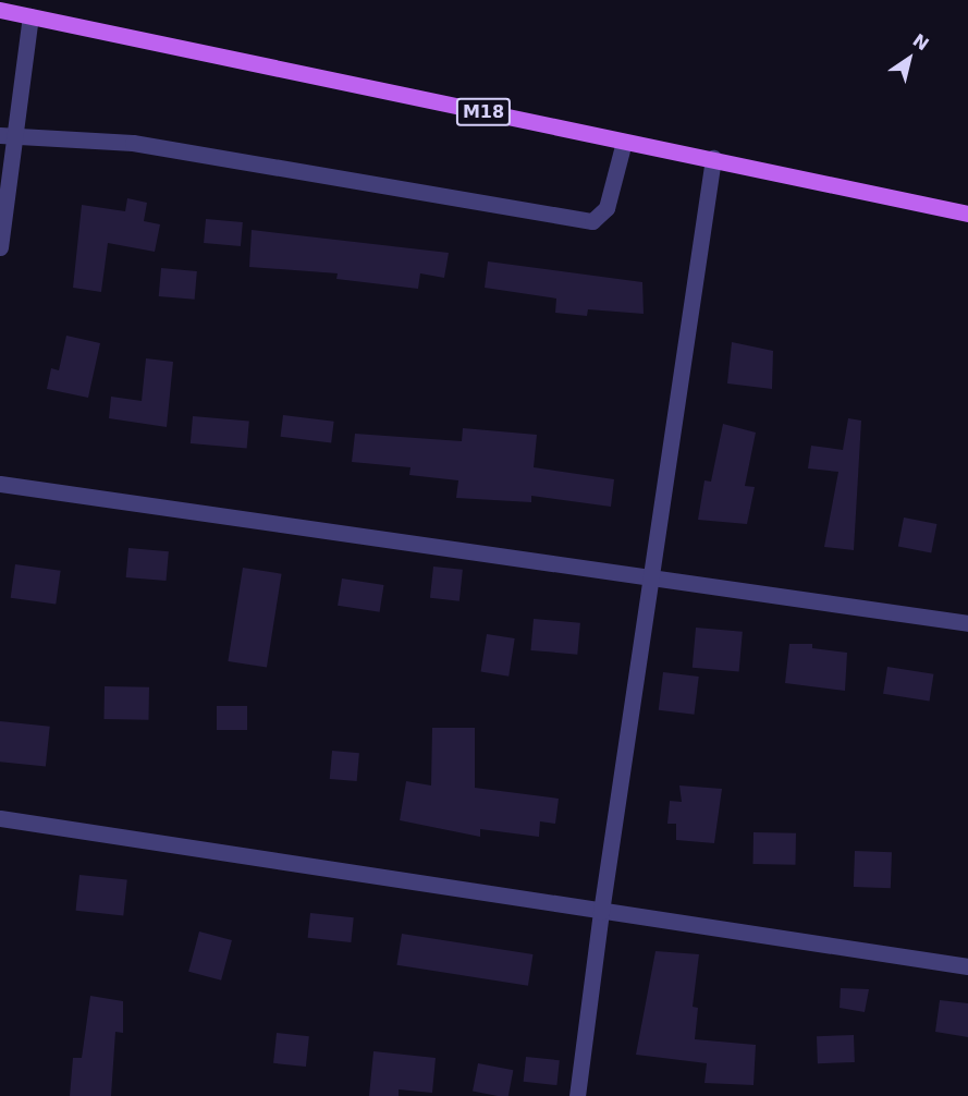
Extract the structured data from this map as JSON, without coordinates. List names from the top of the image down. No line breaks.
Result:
{"streets":{"main road":["M18"]},"north":"top right"}
